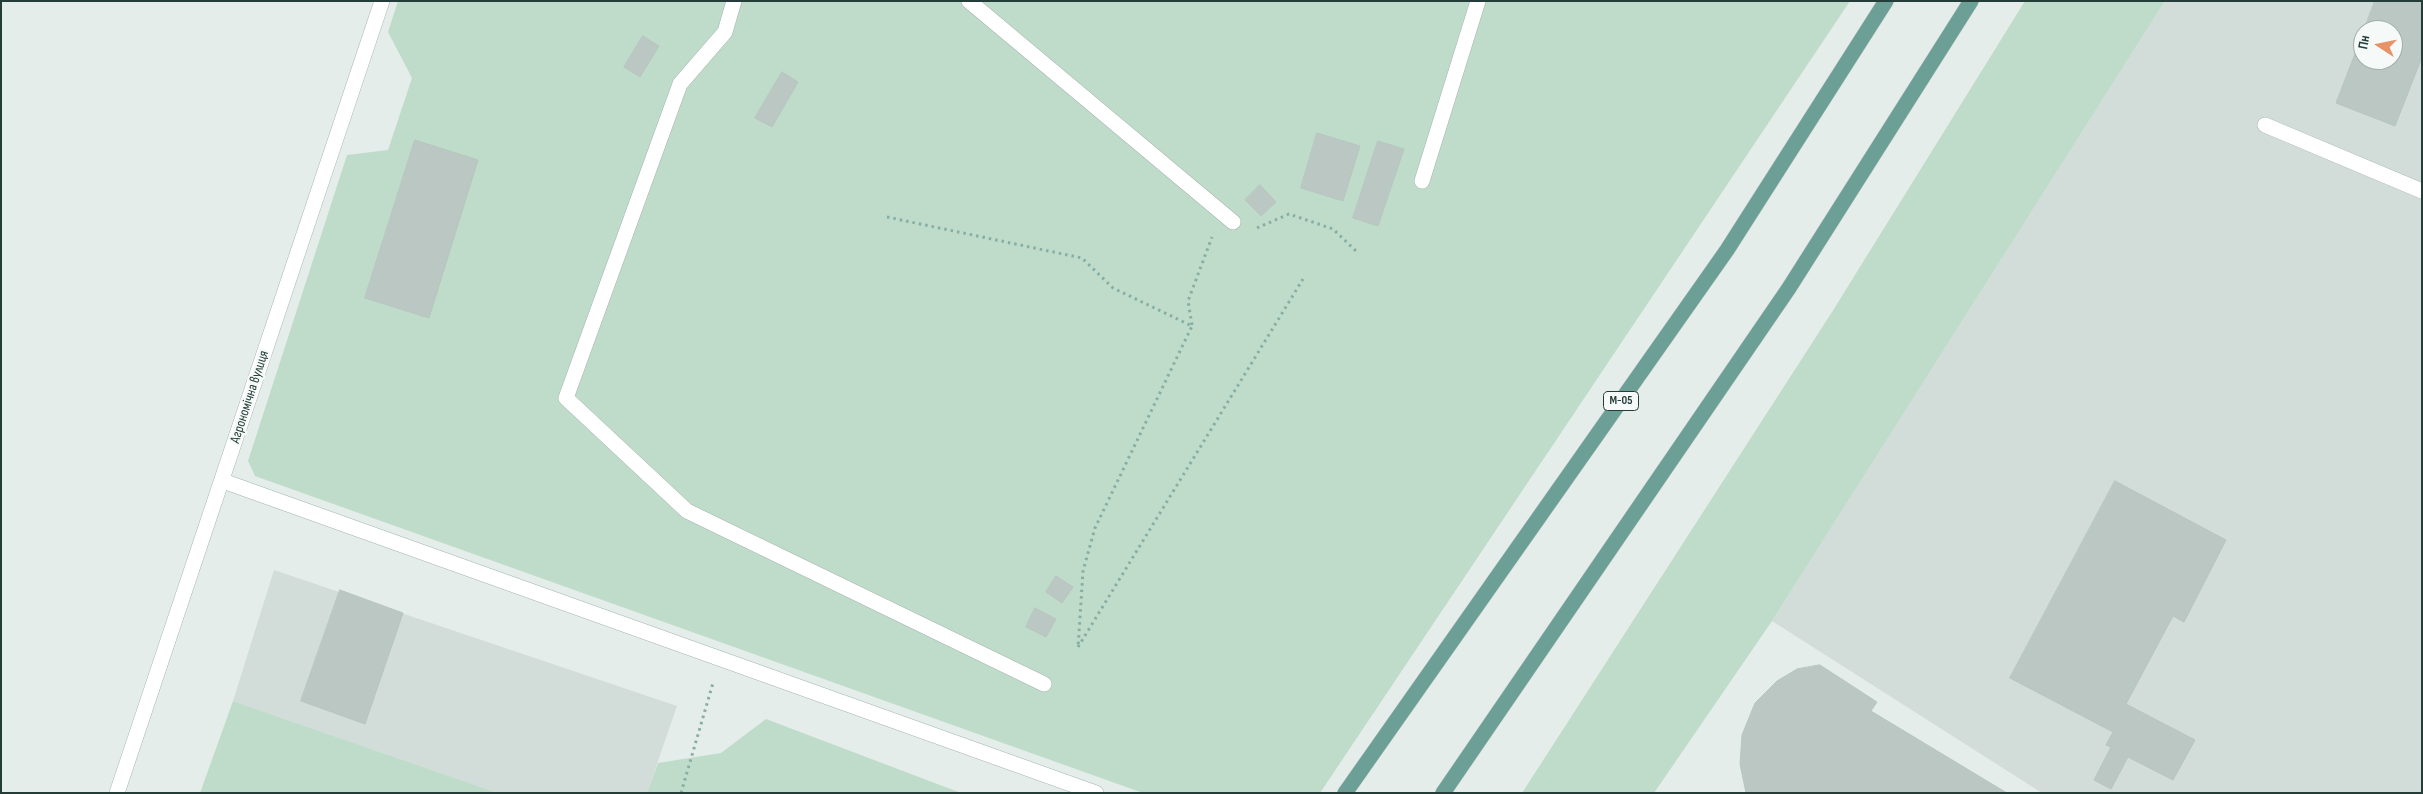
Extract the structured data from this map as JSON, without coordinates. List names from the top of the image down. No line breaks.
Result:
{"streets":{"main road":["М-05"],"street":["Агрономічна вулиця"]},"north":"left"}
